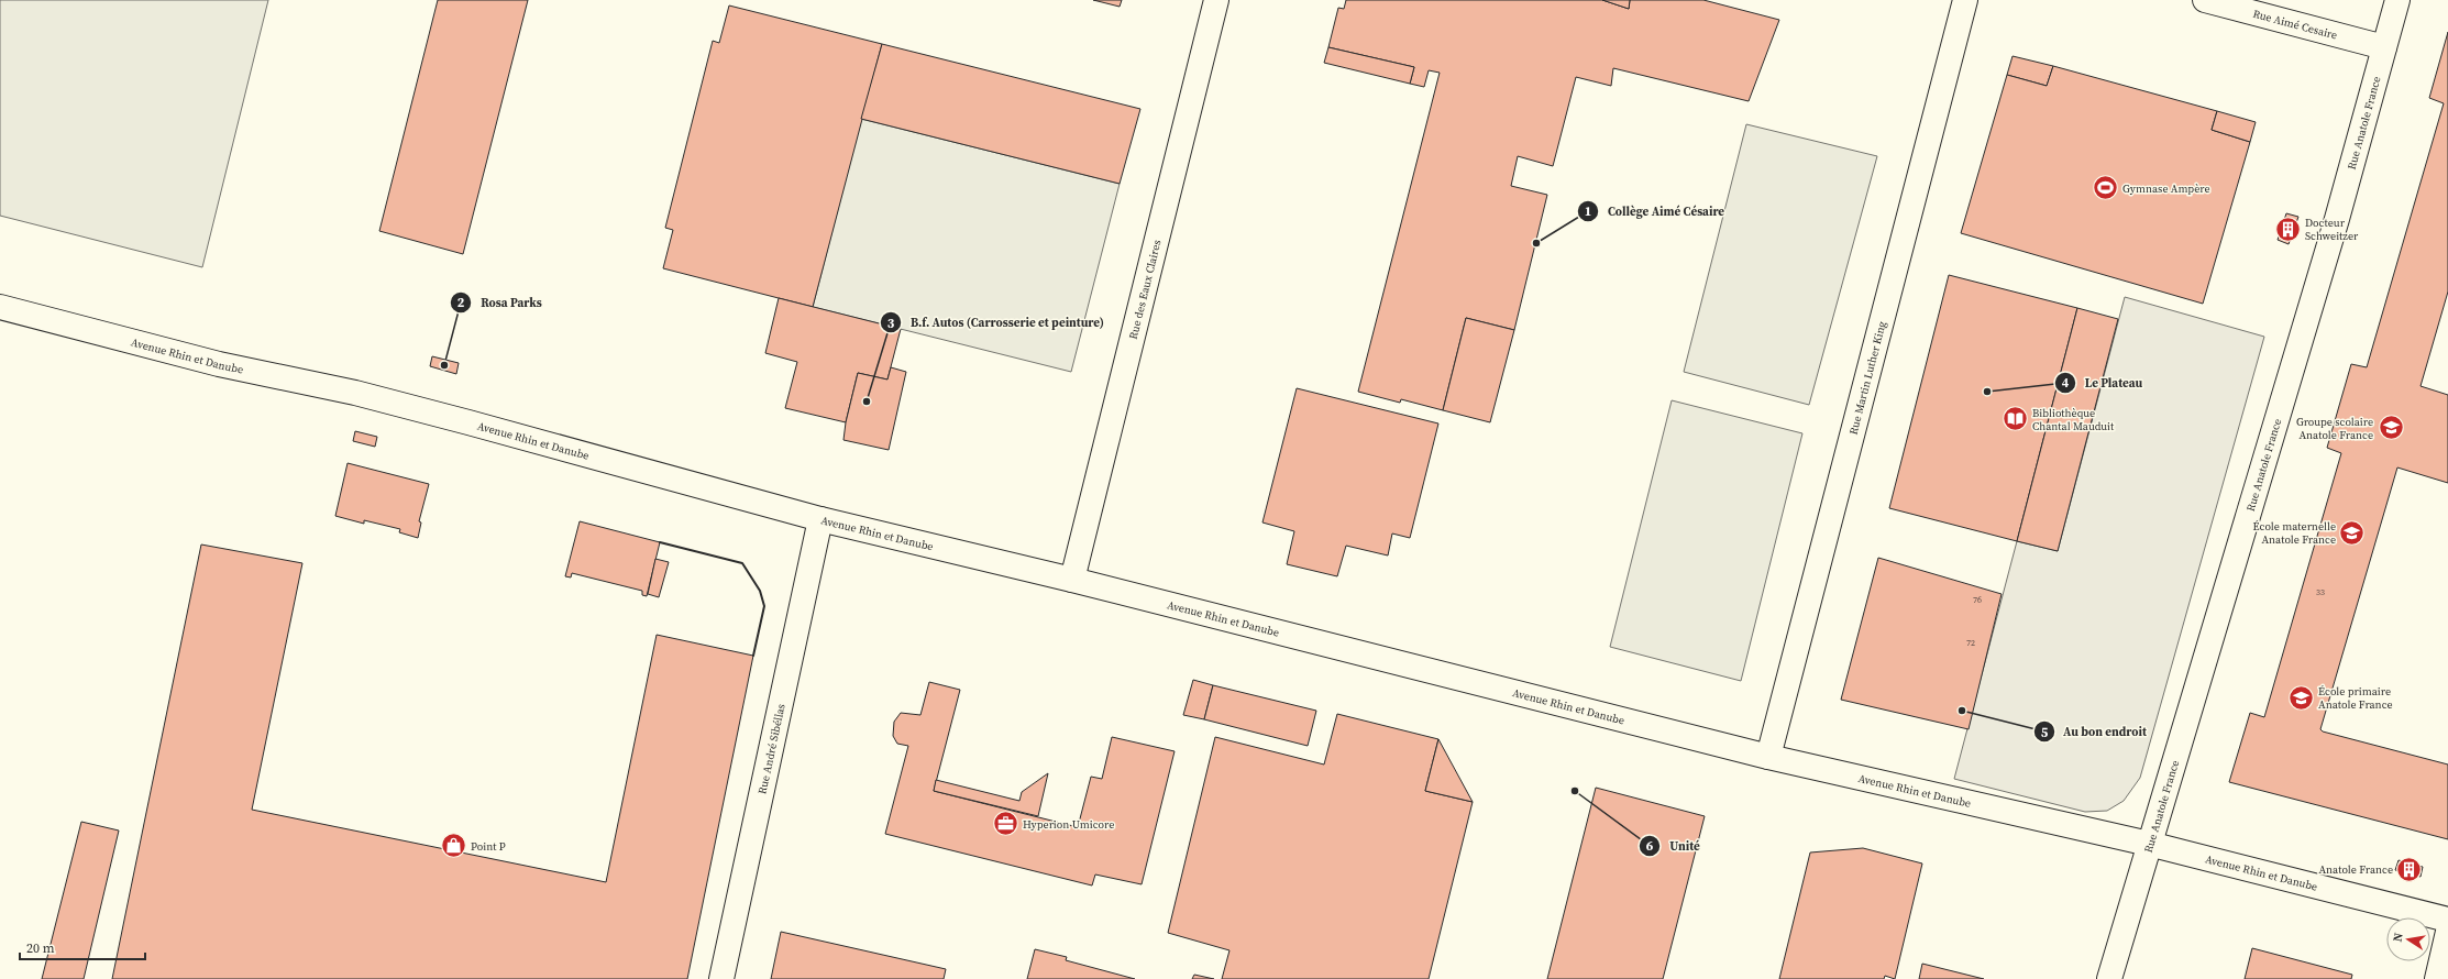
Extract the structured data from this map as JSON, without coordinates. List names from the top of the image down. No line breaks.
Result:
{"streets":{"street":["Rue Aimé Cesaire","Rue Anatole France","Rue des Eaux Claires","Avenue Rhin et Danube","Rue Martin Luther King","Rue André Sibéllas"]},"crossings":[["Rue Aimé Cesaire","Rue Anatole France"],["Rue Anatole France","Avenue Rhin et Danube"],["Rue des Eaux Claires","Avenue Rhin et Danube"],["Avenue Rhin et Danube","Rue Martin Luther King"],["Avenue Rhin et Danube","Rue André Sibéllas"]],"places":{"sports":["Gymnase Ampère"],"building":["Docteur Schweitzer","Anatole France"],"other":["Collège Aimé Césaire","Rosa Parks","Le Plateau","B.f. Autos (Carrosserie et peinture)","Au bon endroit","Unité"],"library":["Bibliothèque Chantal Mauduit"],"school or university":["Groupe scolaire Anatole France","École maternelle Anatole France","École primaire Anatole France"],"office":["Hyperion Umicore"],"shop":["Point P"]},"house_numbers":["33","76","72"],"scale_bar":"20 m","north":"left"}
